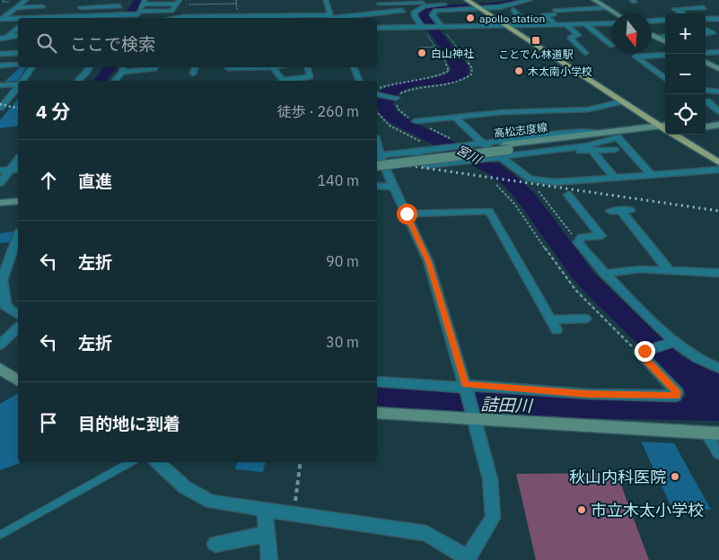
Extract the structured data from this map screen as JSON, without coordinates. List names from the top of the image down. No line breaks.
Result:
{"streets":{"main road":["高松志度線"]},"water":["宮川","詰田川"],"places":{"other":["apollo station","白山神社","木太南小学校","秋山内科医院","市立木太小学校"],"transit":["ことでん林道駅"]},"north":"bottom","page":{"map_buttons":["+","−"],"search":"ここで検索","heading":["4 分","徒歩 · 260 m"],"list":[["直進","140 m"],["左折","90 m"],["左折","30 m"],"目的地に到着"]}}
